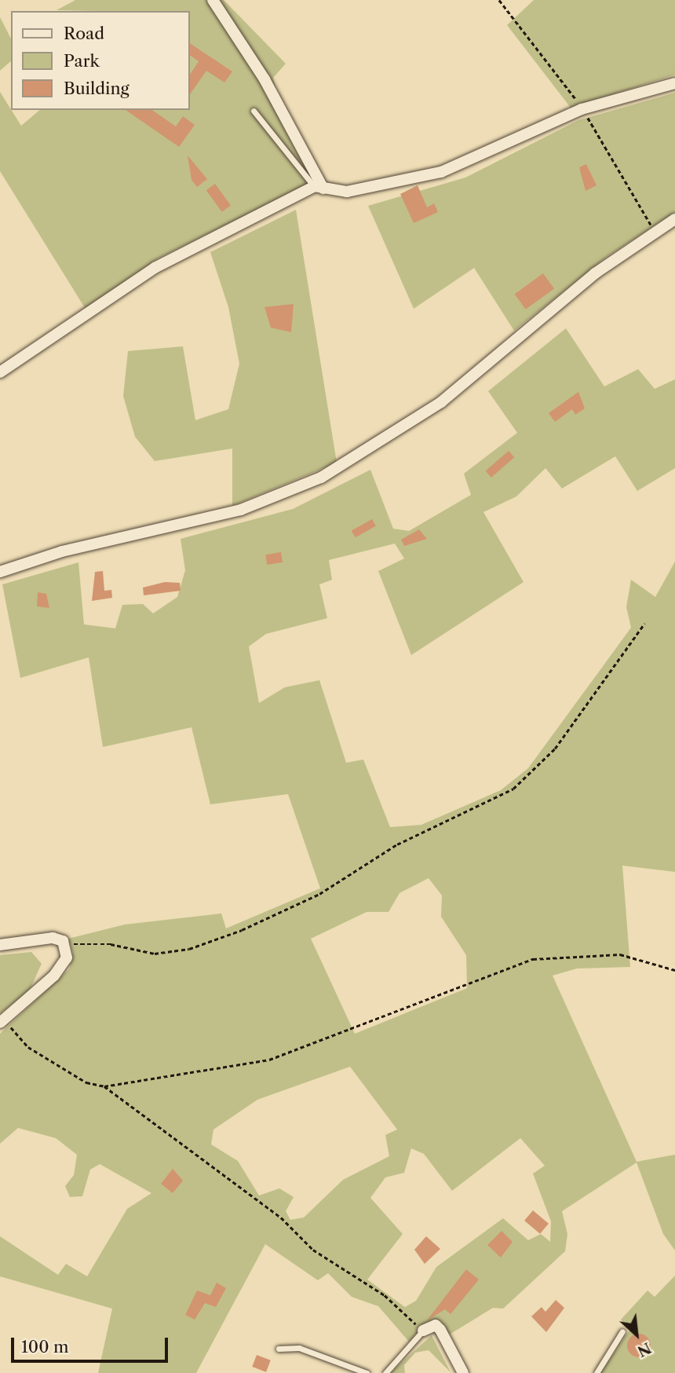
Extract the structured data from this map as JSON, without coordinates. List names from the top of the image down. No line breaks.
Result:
{"legend":["Road","Park","Building"],"scale_bar":"100 m","north":"bottom right"}
